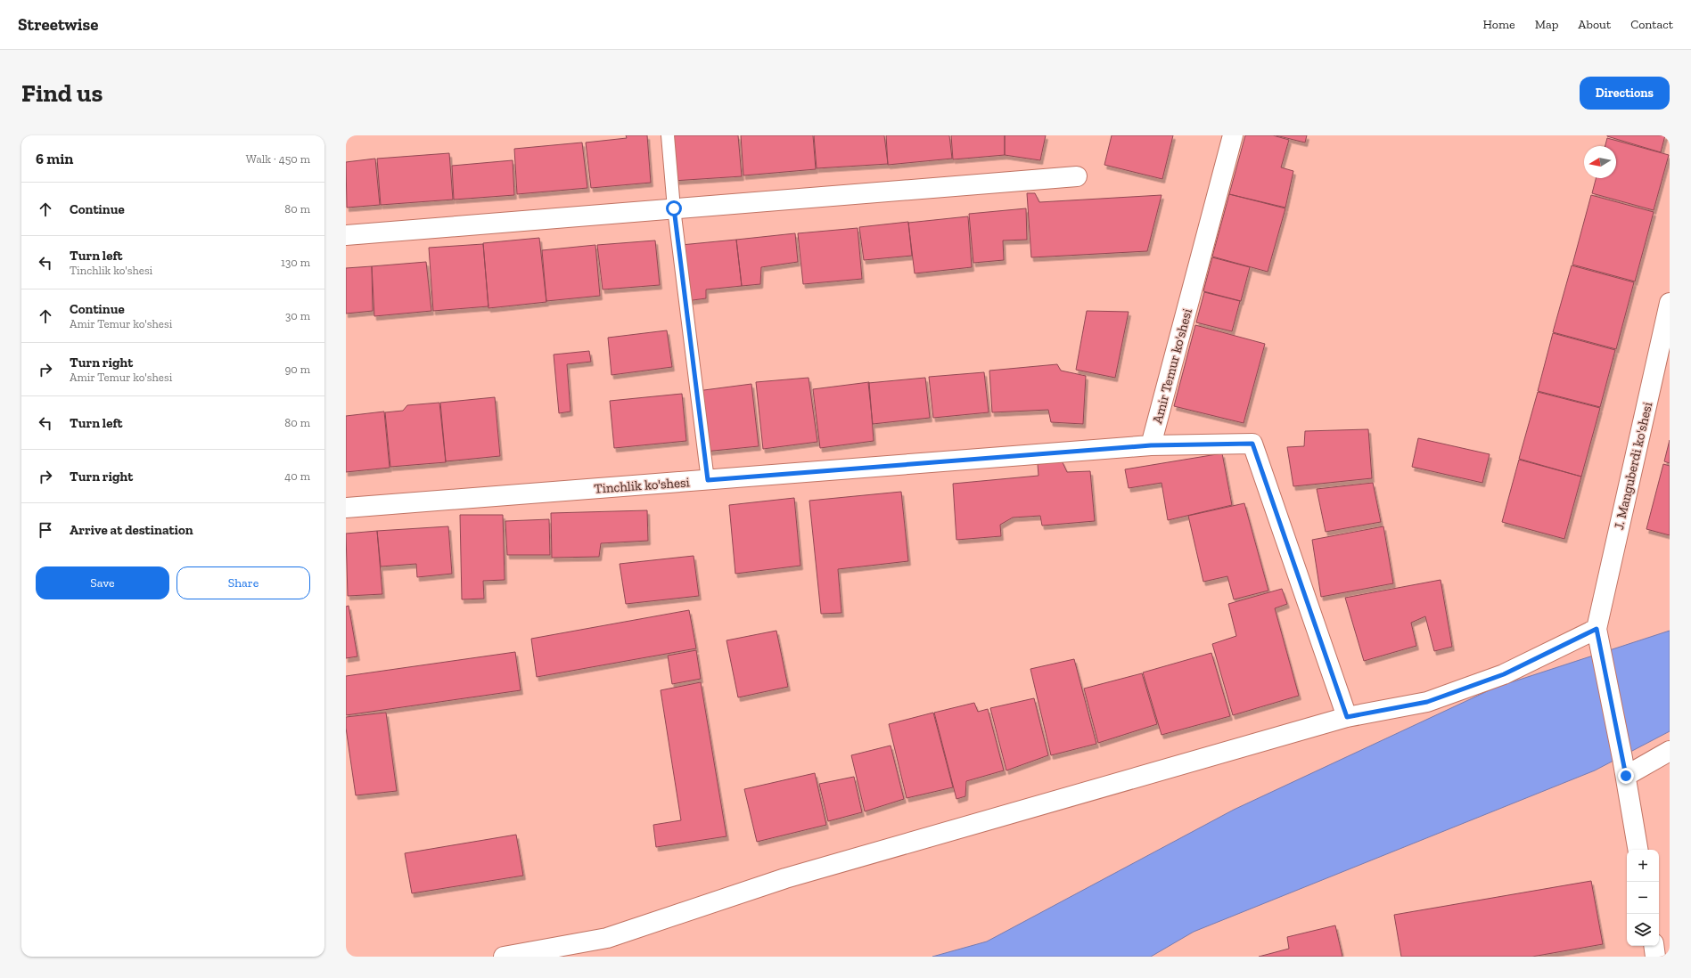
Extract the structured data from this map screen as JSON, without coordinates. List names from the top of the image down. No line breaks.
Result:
{"streets":{"street":["Amir Temur ko'shesi","J. Manguberdi ko'shesi","Tinchlik ko'shesi"]},"crossings":[["Amir Temur ko'shesi","Tinchlik ko'shesi"]],"north":"left","page":{"header":"Streetwise","nav":["Home","Map","About","Contact"],"buttons":["Directions",["Save","Share"]],"title":"Find us","heading":["6 min","Walk · 450 m"],"list":[["Continue","80 m"],["Turn left","Tinchlik ko'shesi","130 m"],["Continue","Amir Temur ko'shesi","30 m"],["Turn right","Amir Temur ko'shesi","90 m"],["Turn left","80 m"],["Turn right","40 m"],"Arrive at destination"],"map_buttons":["+","−"]}}
